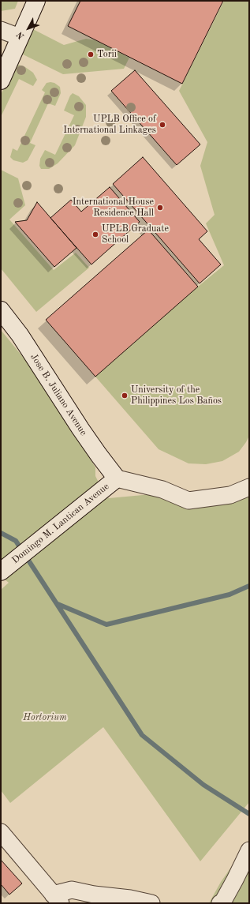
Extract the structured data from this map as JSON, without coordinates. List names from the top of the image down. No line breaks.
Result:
{"streets":{"street":["Jose B. Juliano Avenue","Domingo M. Lantican Avenue"]},"crossings":[["Jose B. Juliano Avenue","Domingo M. Lantican Avenue"]],"parks":["Hortorium"],"places":["Torii","UPLB Office of International Linkages","International House Residence Hall","UPLB Graduate School","University of the Philippines Los Baños"],"north":"bottom left"}
